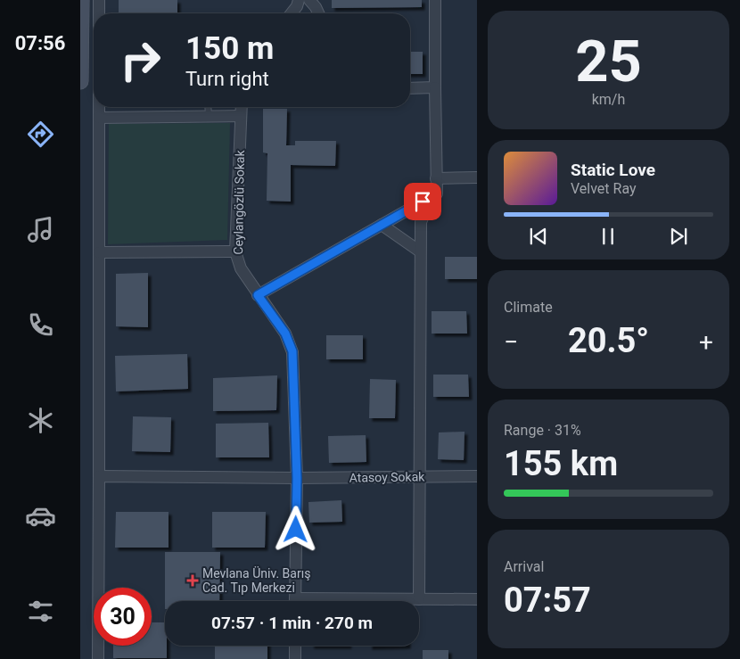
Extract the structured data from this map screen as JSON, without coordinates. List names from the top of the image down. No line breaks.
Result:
{"streets":{"street":["Ceylangözlü Sokak","Atasoy Sokak"]},"crossings":[["Ceylangözlü Sokak","Atasoy Sokak"]],"places":{"health":["Mevlana Üniv. Barış Cad. Tıp Merkezi"]},"page":{"tabs":"07:56","tile":[["25","km/h"],"Climate",["Range · 31%","155 km"],["Arrival","07:57"]],"turn":["150 m","Turn right"],"song":["Static Love","Velvet Ray"],"heat":["−","20.5°","+"],"limit":"30","trip":"07:57 · 1 min · 270 m"}}
